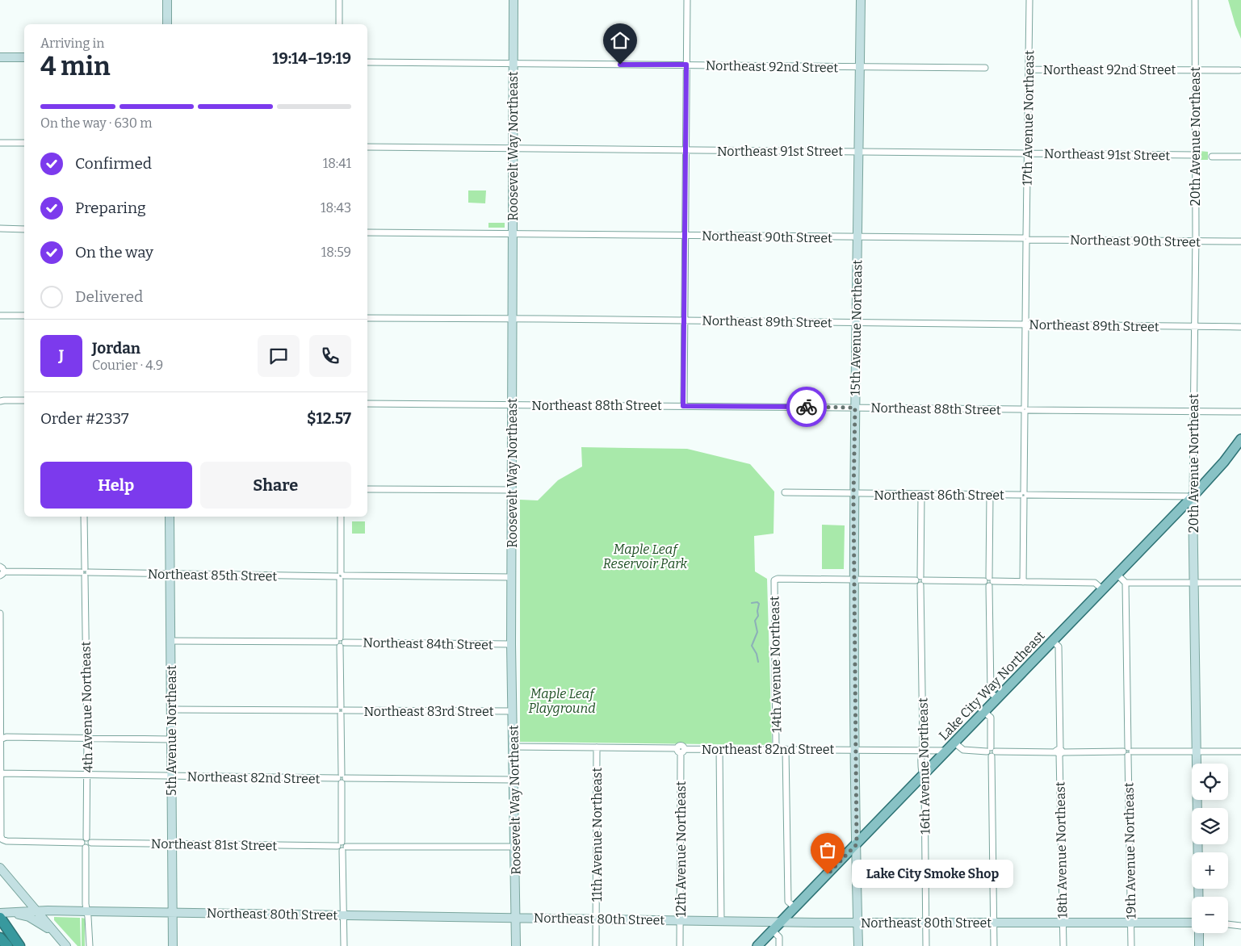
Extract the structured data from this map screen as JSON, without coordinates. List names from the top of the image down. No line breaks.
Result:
{"streets":{"main road":["Lake City Way Northeast"],"street":["Northeast 92nd Street","17th Avenue Northeast","20th Avenue Northeast","Roosevelt Way Northeast","Northeast 91st Street","Northeast 90th Street","Northeast 89th Street","15th Avenue Northeast","Northeast 88th Street","Northeast 86th Street","Northeast 85th Street","Northeast 84th Street","14th Avenue Northeast","4th Avenue Northeast","Northeast 83rd Street","5th Avenue Northeast","Northeast 82nd Street","16th Avenue Northeast","11th Avenue Northeast","Northeast 81st Street","12th Avenue Northeast","18th Avenue Northeast","19th Avenue Northeast","Northeast 80th Street"]},"crossings":[["Northeast 92nd Street","17th Avenue Northeast"],["Northeast 92nd Street","20th Avenue Northeast"],["Northeast 92nd Street","Roosevelt Way Northeast"],["Northeast 92nd Street","15th Avenue Northeast"],["17th Avenue Northeast","Northeast 91st Street"],["17th Avenue Northeast","Northeast 90th Street"],["17th Avenue Northeast","Northeast 89th Street"],["17th Avenue Northeast","Northeast 88th Street"],["17th Avenue Northeast","Northeast 86th Street"],["20th Avenue Northeast","Northeast 91st Street"],["20th Avenue Northeast","Northeast 90th Street"],["20th Avenue Northeast","Northeast 89th Street"],["20th Avenue Northeast","Northeast 88th Street"],["20th Avenue Northeast","Northeast 86th Street"],["20th Avenue Northeast","Lake City Way Northeast"],["Roosevelt Way Northeast","Northeast 91st Street"],["Roosevelt Way Northeast","Northeast 90th Street"],["Roosevelt Way Northeast","Northeast 89th Street"],["Roosevelt Way Northeast","Northeast 88th Street"],["Roosevelt Way Northeast","Northeast 85th Street"],["Roosevelt Way Northeast","Northeast 84th Street"],["Roosevelt Way Northeast","Northeast 83rd Street"],["Roosevelt Way Northeast","Northeast 82nd Street"],["Roosevelt Way Northeast","Northeast 80th Street"],["Northeast 91st Street","15th Avenue Northeast"],["Northeast 90th Street","15th Avenue Northeast"],["Northeast 89th Street","15th Avenue Northeast"],["15th Avenue Northeast","Northeast 88th Street"],["15th Avenue Northeast","Northeast 86th Street"],["15th Avenue Northeast","14th Avenue Northeast"],["15th Avenue Northeast","Lake City Way Northeast"],["15th Avenue Northeast","Northeast 82nd Street"],["15th Avenue Northeast","Northeast 80th Street"],["Northeast 86th Street","Lake City Way Northeast"],["Northeast 86th Street","16th Avenue Northeast"],["Northeast 85th Street","4th Avenue Northeast"],["Northeast 85th Street","5th Avenue Northeast"],["Northeast 84th Street","5th Avenue Northeast"],["14th Avenue Northeast","Lake City Way Northeast"],["14th Avenue Northeast","Northeast 82nd Street"],["Lake City Way Northeast","Northeast 82nd Street"],["Lake City Way Northeast","16th Avenue Northeast"],["Lake City Way Northeast","18th Avenue Northeast"],["Lake City Way Northeast","Northeast 80th Street"],["4th Avenue Northeast","Northeast 82nd Street"],["4th Avenue Northeast","Northeast 81st Street"],["Northeast 83rd Street","5th Avenue Northeast"],["5th Avenue Northeast","Northeast 82nd Street"],["5th Avenue Northeast","Northeast 81st Street"],["5th Avenue Northeast","Northeast 80th Street"],["Northeast 82nd Street","16th Avenue Northeast"],["Northeast 82nd Street","11th Avenue Northeast"],["Northeast 82nd Street","12th Avenue Northeast"],["16th Avenue Northeast","Northeast 80th Street"],["11th Avenue Northeast","Northeast 80th Street"],["12th Avenue Northeast","Northeast 80th Street"],["18th Avenue Northeast","Northeast 80th Street"],["19th Avenue Northeast","Northeast 80th Street"]],"parks":["Maple Leaf Reservoir Park","Maple Leaf Playground"],"places":["Lake City Smoke Shop"],"page":{"heading":["4 min","Arriving in","19:14–19:19"],"panel":["Jordan","Courier · 4.9","Order #2337","$12.57"],"bar":"On the way · 630 m","list":[["Confirmed","18:41"],["Preparing","18:43"],["On the way","18:59"],"Delivered"],"round":"J","buttons":["Help","Share"],"map_buttons":["+","−"],"bubble":"Lake City Smoke Shop"}}
